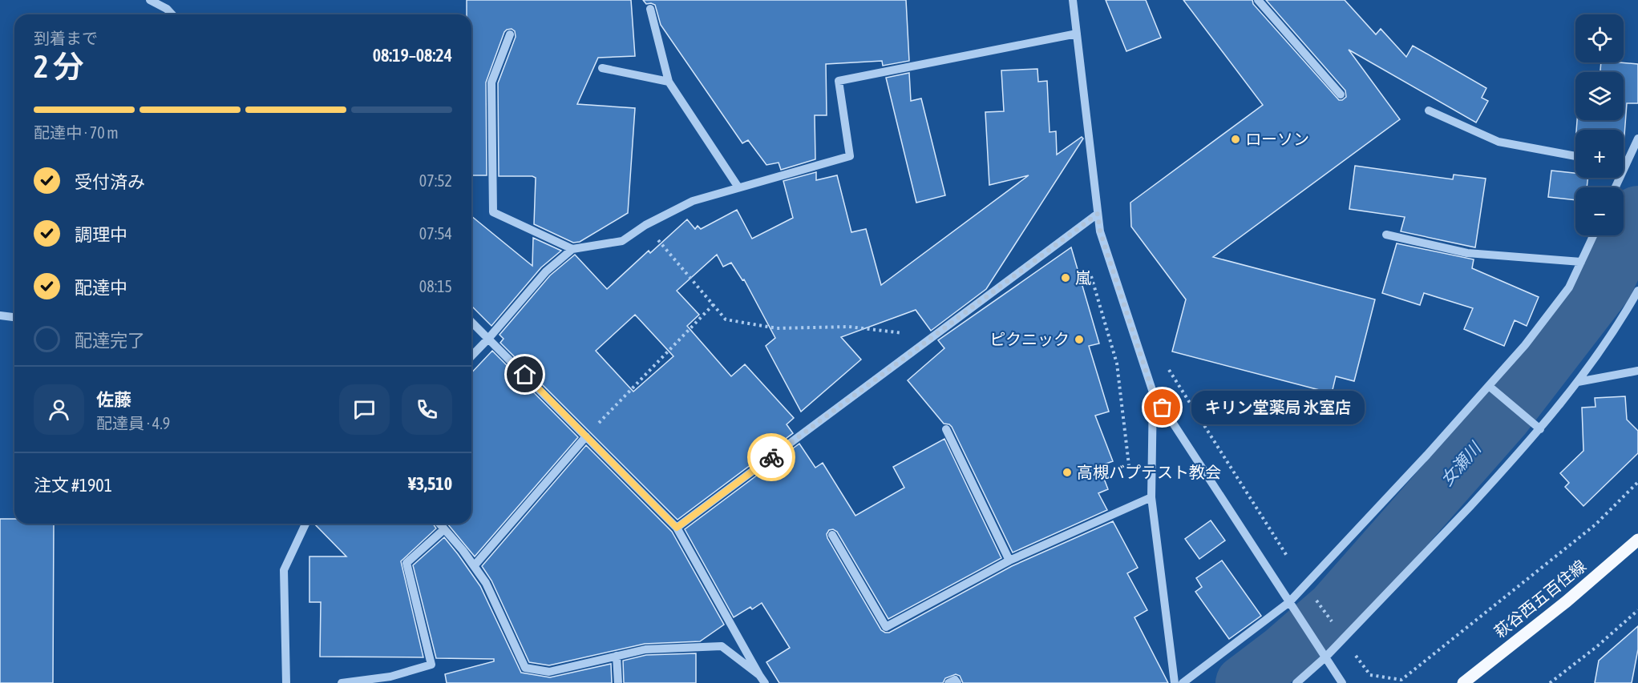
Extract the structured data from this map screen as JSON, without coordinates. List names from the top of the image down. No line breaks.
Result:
{"streets":{"main road":["萩谷西五百住線"]},"water":["女瀬川"],"places":["ローソン","嵐","ピクニック","キリン堂薬局 氷室店","高槻バプテスト教会"],"page":{"map_buttons":["+","−"],"heading":["2 分","到着まで","08:19–08:24"],"panel":["佐藤","配達員 · 4.9","注文 #1901","¥3,510"],"bar":"配達中 · 70 m","list":[["受付済み","07:52"],["調理中","07:54"],["配達中","08:15"],"配達完了"],"bubble":"キリン堂薬局 氷室店"}}
